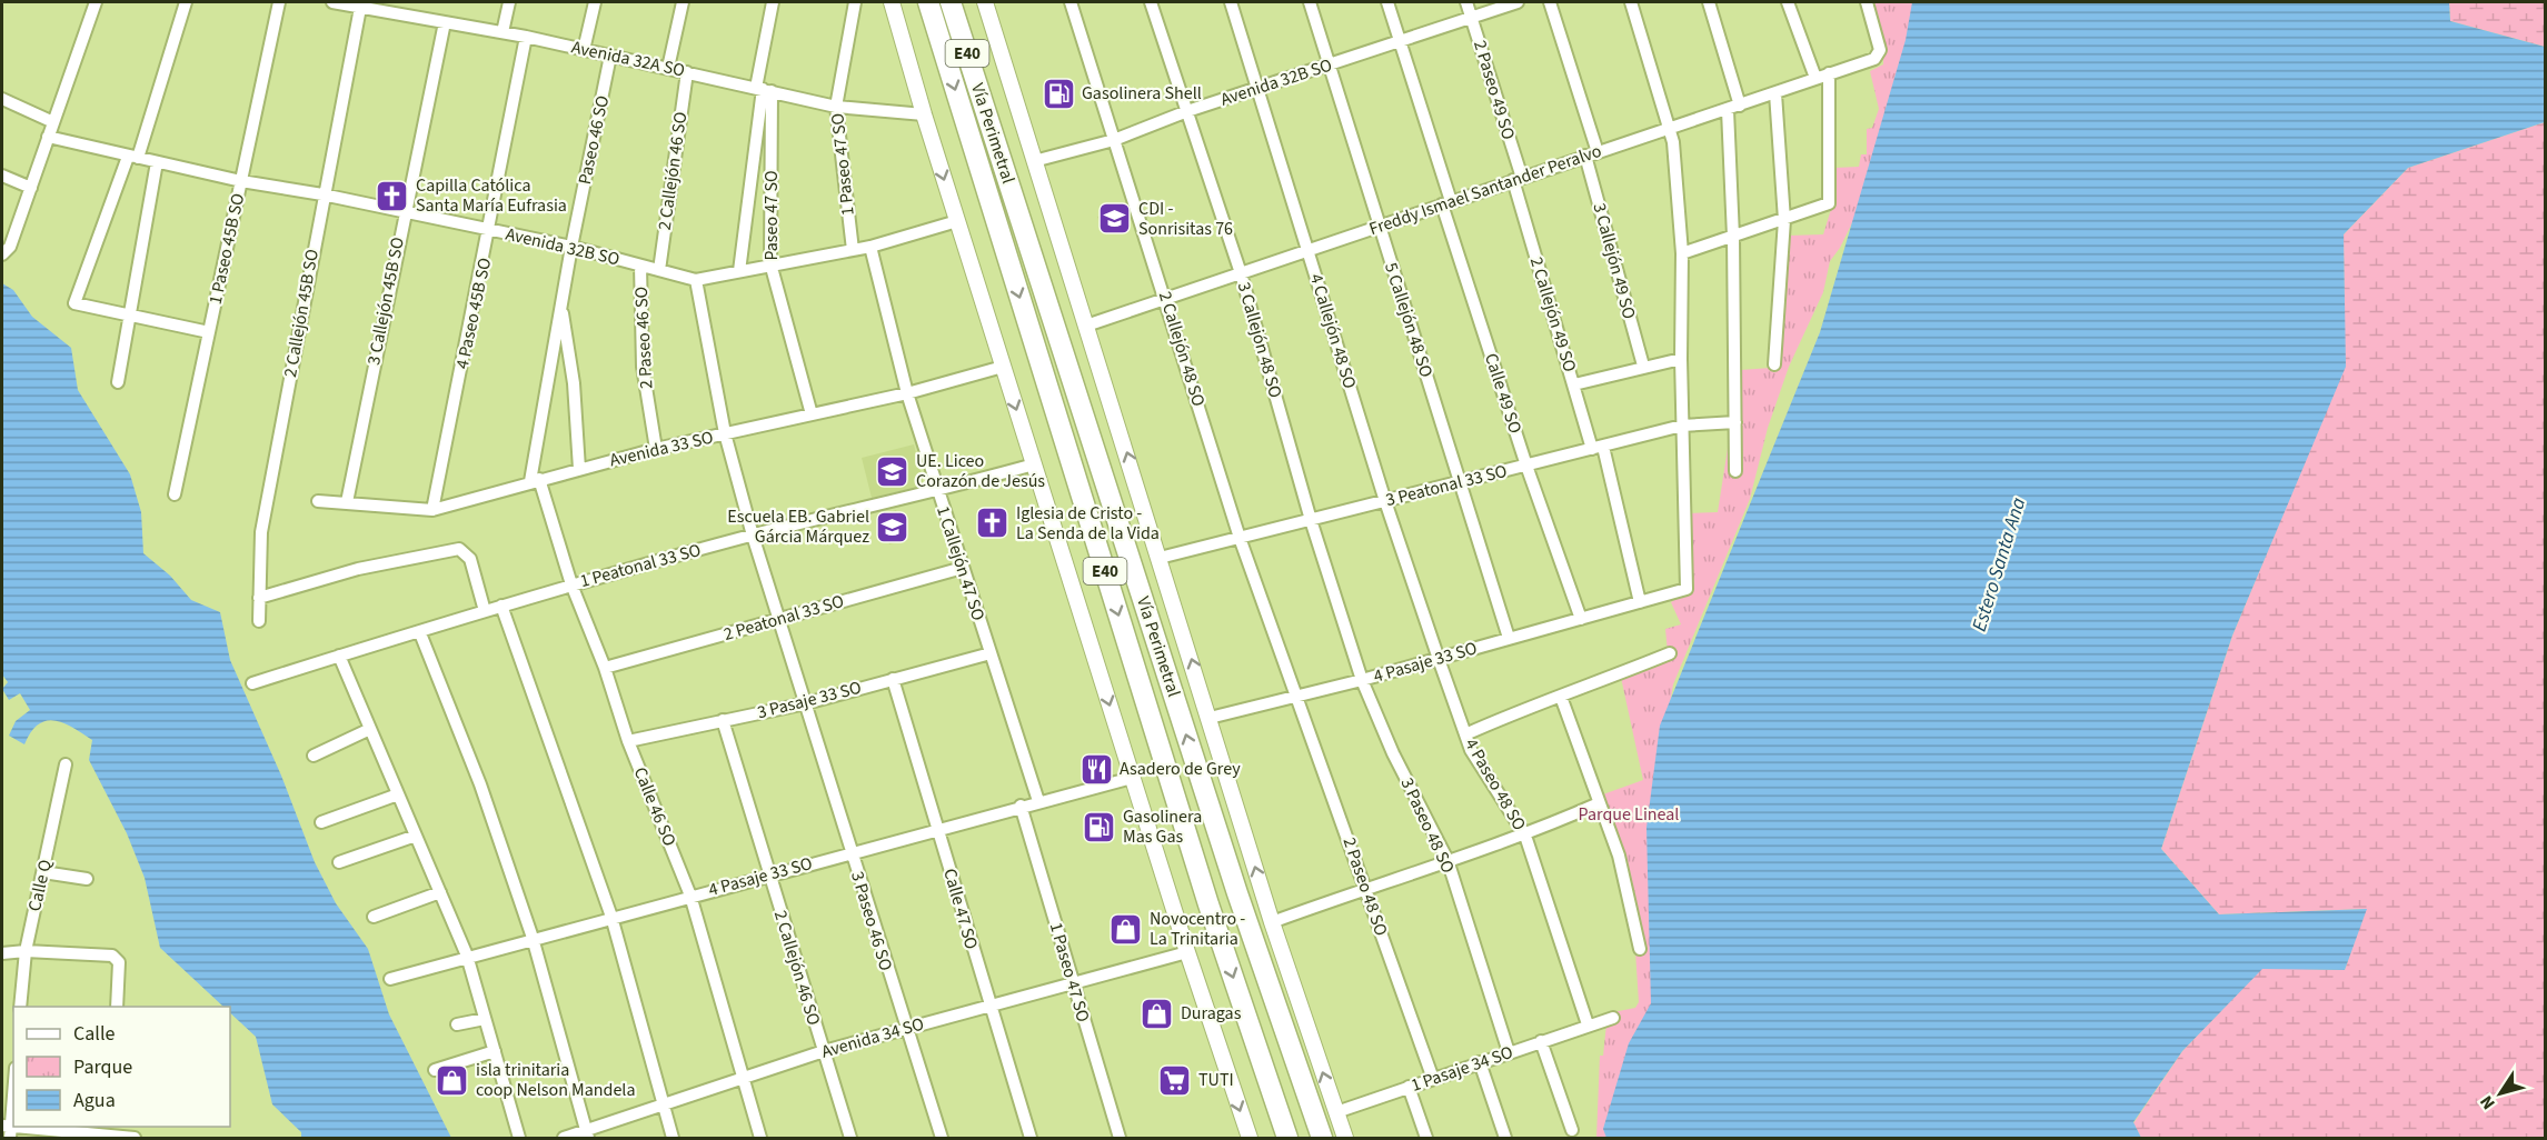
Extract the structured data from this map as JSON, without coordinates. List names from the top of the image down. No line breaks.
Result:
{"streets":{"highway":["E40","Vía Perimetral"],"street":["Avenida 32A SO","Avenida 32B SO","2 Paseo 49 SO","Paseo 46 SO","1 Paseo 47 SO","2 Callejón 46 SO","Freddy Ismael Santander Peralvo","Paseo 47 SO","1 Paseo 45B SO","3 Callejón 49 SO","3 Callejón 45B SO","2 Callejón 45B SO","4 Paseo 45B SO","2 Callejón 49 SO","5 Callejón 48 SO","4 Callejón 48 SO","2 Paseo 46 SO","3 Callejón 48 SO","2 Callejón 48 SO","Calle 49 SO","Avenida 33 SO","3 Peatonal 33 SO","1 Callejón 47 SO","1 Peatonal 33 SO","2 Peatonal 33 SO","4 Pasaje 33 SO","3 Pasaje 33 SO","4 Paseo 48 SO","Calle 46 SO","3 Paseo 48 SO","Calle Q","2 Paseo 48 SO","Calle 47 SO","3 Paseo 46 SO","Avenida 34 SO","1 Pasaje 34 SO"]},"crossings":[["E40","Avenida 32A SO"],["E40","Avenida 32B SO"],["E40","Avenida 33 SO"],["E40","1 Peatonal 33 SO"],["E40","4 Pasaje 33 SO"],["E40","Avenida 34 SO"],["Avenida 32A SO","Paseo 46 SO"],["Avenida 32A SO","1 Paseo 47 SO"],["Avenida 32A SO","2 Callejón 46 SO"],["Avenida 32A SO","Paseo 47 SO"],["Avenida 32A SO","3 Callejón 45B SO"],["Avenida 32A SO","2 Callejón 45B SO"],["Avenida 32A SO","4 Paseo 45B SO"],["Avenida 32B SO","2 Paseo 49 SO"],["Avenida 32B SO","Vía Perimetral"],["Avenida 32B SO","Paseo 46 SO"],["Avenida 32B SO","1 Paseo 47 SO"],["Avenida 32B SO","2 Callejón 46 SO"],["Avenida 32B SO","Paseo 47 SO"],["Avenida 32B SO","1 Paseo 45B SO"],["Avenida 32B SO","3 Callejón 45B SO"],["Avenida 32B SO","2 Callejón 45B SO"],["Avenida 32B SO","4 Paseo 45B SO"],["Avenida 32B SO","5 Callejón 48 SO"],["Avenida 32B SO","4 Callejón 48 SO"],["Avenida 32B SO","2 Paseo 46 SO"],["Avenida 32B SO","3 Callejón 48 SO"],["Avenida 32B SO","2 Callejón 48 SO"],["Avenida 32B SO","Calle 49 SO"],["Avenida 32B SO","1 Callejón 47 SO"],["2 Paseo 49 SO","Freddy Ismael Santander Peralvo"],["2 Paseo 49 SO","2 Callejón 49 SO"],["Vía Perimetral","Freddy Ismael Santander Peralvo"],["Vía Perimetral","3 Peatonal 33 SO"],["Vía Perimetral","4 Pasaje 33 SO"],["Vía Perimetral","1 Pasaje 34 SO"],["Paseo 46 SO","Avenida 33 SO"],["Paseo 46 SO","Calle 46 SO"],["1 Paseo 47 SO","4 Pasaje 33 SO"],["1 Paseo 47 SO","Avenida 34 SO"],["2 Callejón 46 SO","4 Pasaje 33 SO"],["2 Callejón 46 SO","3 Pasaje 33 SO"],["2 Callejón 46 SO","Avenida 34 SO"],["Freddy Ismael Santander Peralvo","3 Callejón 49 SO"],["Freddy Ismael Santander Peralvo","2 Callejón 49 SO"],["Freddy Ismael Santander Peralvo","5 Callejón 48 SO"],["Freddy Ismael Santander Peralvo","4 Callejón 48 SO"],["Freddy Ismael Santander Peralvo","3 Callejón 48 SO"],["Freddy Ismael Santander Peralvo","2 Callejón 48 SO"],["Freddy Ismael Santander Peralvo","Calle 49 SO"],["Paseo 47 SO","Avenida 33 SO"],["3 Callejón 45B SO","Avenida 33 SO"],["4 Paseo 45B SO","Avenida 33 SO"],["2 Callejón 49 SO","3 Peatonal 33 SO"],["2 Callejón 49 SO","4 Pasaje 33 SO"],["5 Callejón 48 SO","3 Peatonal 33 SO"],["5 Callejón 48 SO","4 Pasaje 33 SO"],["4 Callejón 48 SO","3 Peatonal 33 SO"],["4 Callejón 48 SO","4 Pasaje 33 SO"],["4 Callejón 48 SO","4 Paseo 48 SO"],["2 Paseo 46 SO","Avenida 33 SO"],["3 Callejón 48 SO","3 Peatonal 33 SO"],["3 Callejón 48 SO","4 Pasaje 33 SO"],["3 Callejón 48 SO","3 Paseo 48 SO"],["2 Callejón 48 SO","3 Peatonal 33 SO"],["2 Callejón 48 SO","4 Pasaje 33 SO"],["2 Callejón 48 SO","2 Paseo 48 SO"],["Calle 49 SO","3 Peatonal 33 SO"],["Calle 49 SO","4 Pasaje 33 SO"],["Avenida 33 SO","1 Callejón 47 SO"],["Avenida 33 SO","Calle 46 SO"],["Avenida 33 SO","3 Paseo 46 SO"],["3 Peatonal 33 SO","4 Pasaje 33 SO"],["1 Callejón 47 SO","1 Peatonal 33 SO"],["1 Callejón 47 SO","2 Peatonal 33 SO"],["1 Callejón 47 SO","4 Pasaje 33 SO"],["1 Callejón 47 SO","3 Pasaje 33 SO"],["1 Peatonal 33 SO","Calle 46 SO"],["1 Peatonal 33 SO","3 Paseo 46 SO"],["2 Peatonal 33 SO","Calle 46 SO"],["2 Peatonal 33 SO","3 Paseo 46 SO"],["4 Pasaje 33 SO","4 Paseo 48 SO"],["4 Pasaje 33 SO","Calle 46 SO"],["4 Pasaje 33 SO","3 Paseo 48 SO"],["4 Pasaje 33 SO","2 Paseo 48 SO"],["4 Pasaje 33 SO","Calle 47 SO"],["4 Pasaje 33 SO","3 Paseo 46 SO"],["3 Pasaje 33 SO","Calle 46 SO"],["3 Pasaje 33 SO","Calle 47 SO"],["3 Pasaje 33 SO","3 Paseo 46 SO"],["4 Paseo 48 SO","1 Pasaje 34 SO"],["Calle 46 SO","Avenida 34 SO"],["3 Paseo 48 SO","1 Pasaje 34 SO"],["2 Paseo 48 SO","1 Pasaje 34 SO"],["Calle 47 SO","Avenida 34 SO"],["3 Paseo 46 SO","Avenida 34 SO"]],"water":["Estero Santa Ana"],"parks":["Parque Lineal"],"places":{"fuel station":["Gasolinera Shell","Gasolinera Mas Gas"],"church":["Capilla Católica Santa María Eufrasia","Iglesia de Cristo - La Senda de la Vida"],"school or university":["CDI - Sonrisitas 76","UE. Liceo Corazón de Jesús","Escuela EB. Gabriel Gárcia Márquez"],"restaurant":["Asadero de Grey"],"shop":["Novocentro - La Trinitaria","Duragas","isla trinitaria coop Nelson Mandela"],"supermarket":["TUTI"]},"legend":["Calle","Parque","Agua"],"north":"bottom left"}
